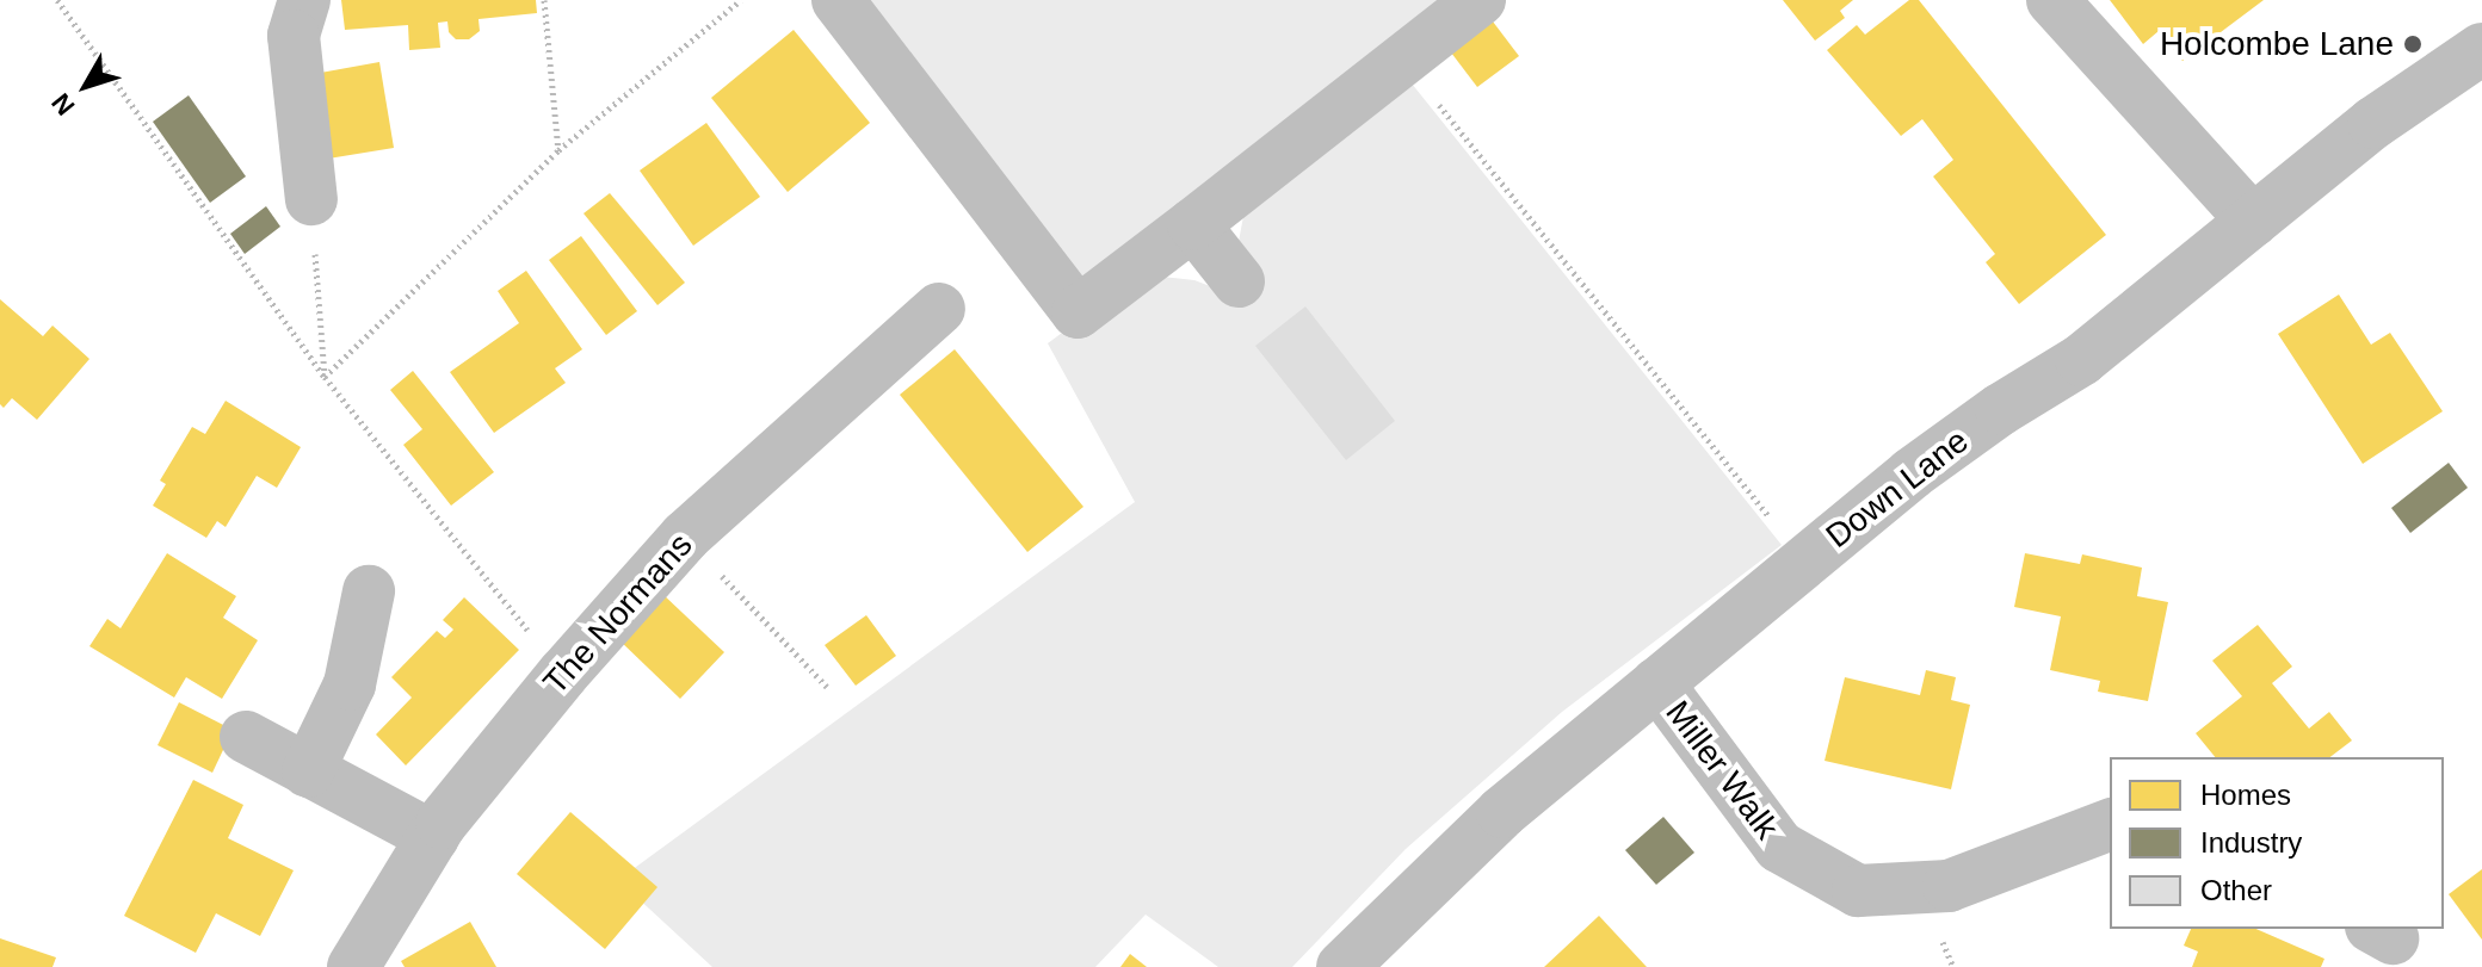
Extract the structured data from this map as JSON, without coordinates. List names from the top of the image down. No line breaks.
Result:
{"streets":{"street":["Down Lane","The Normans","Miller Walk"]},"crossings":[["Down Lane","Miller Walk"]],"places":["Holcombe Lane"],"legend":["Homes","Industry","Other"],"north":"bottom left"}
